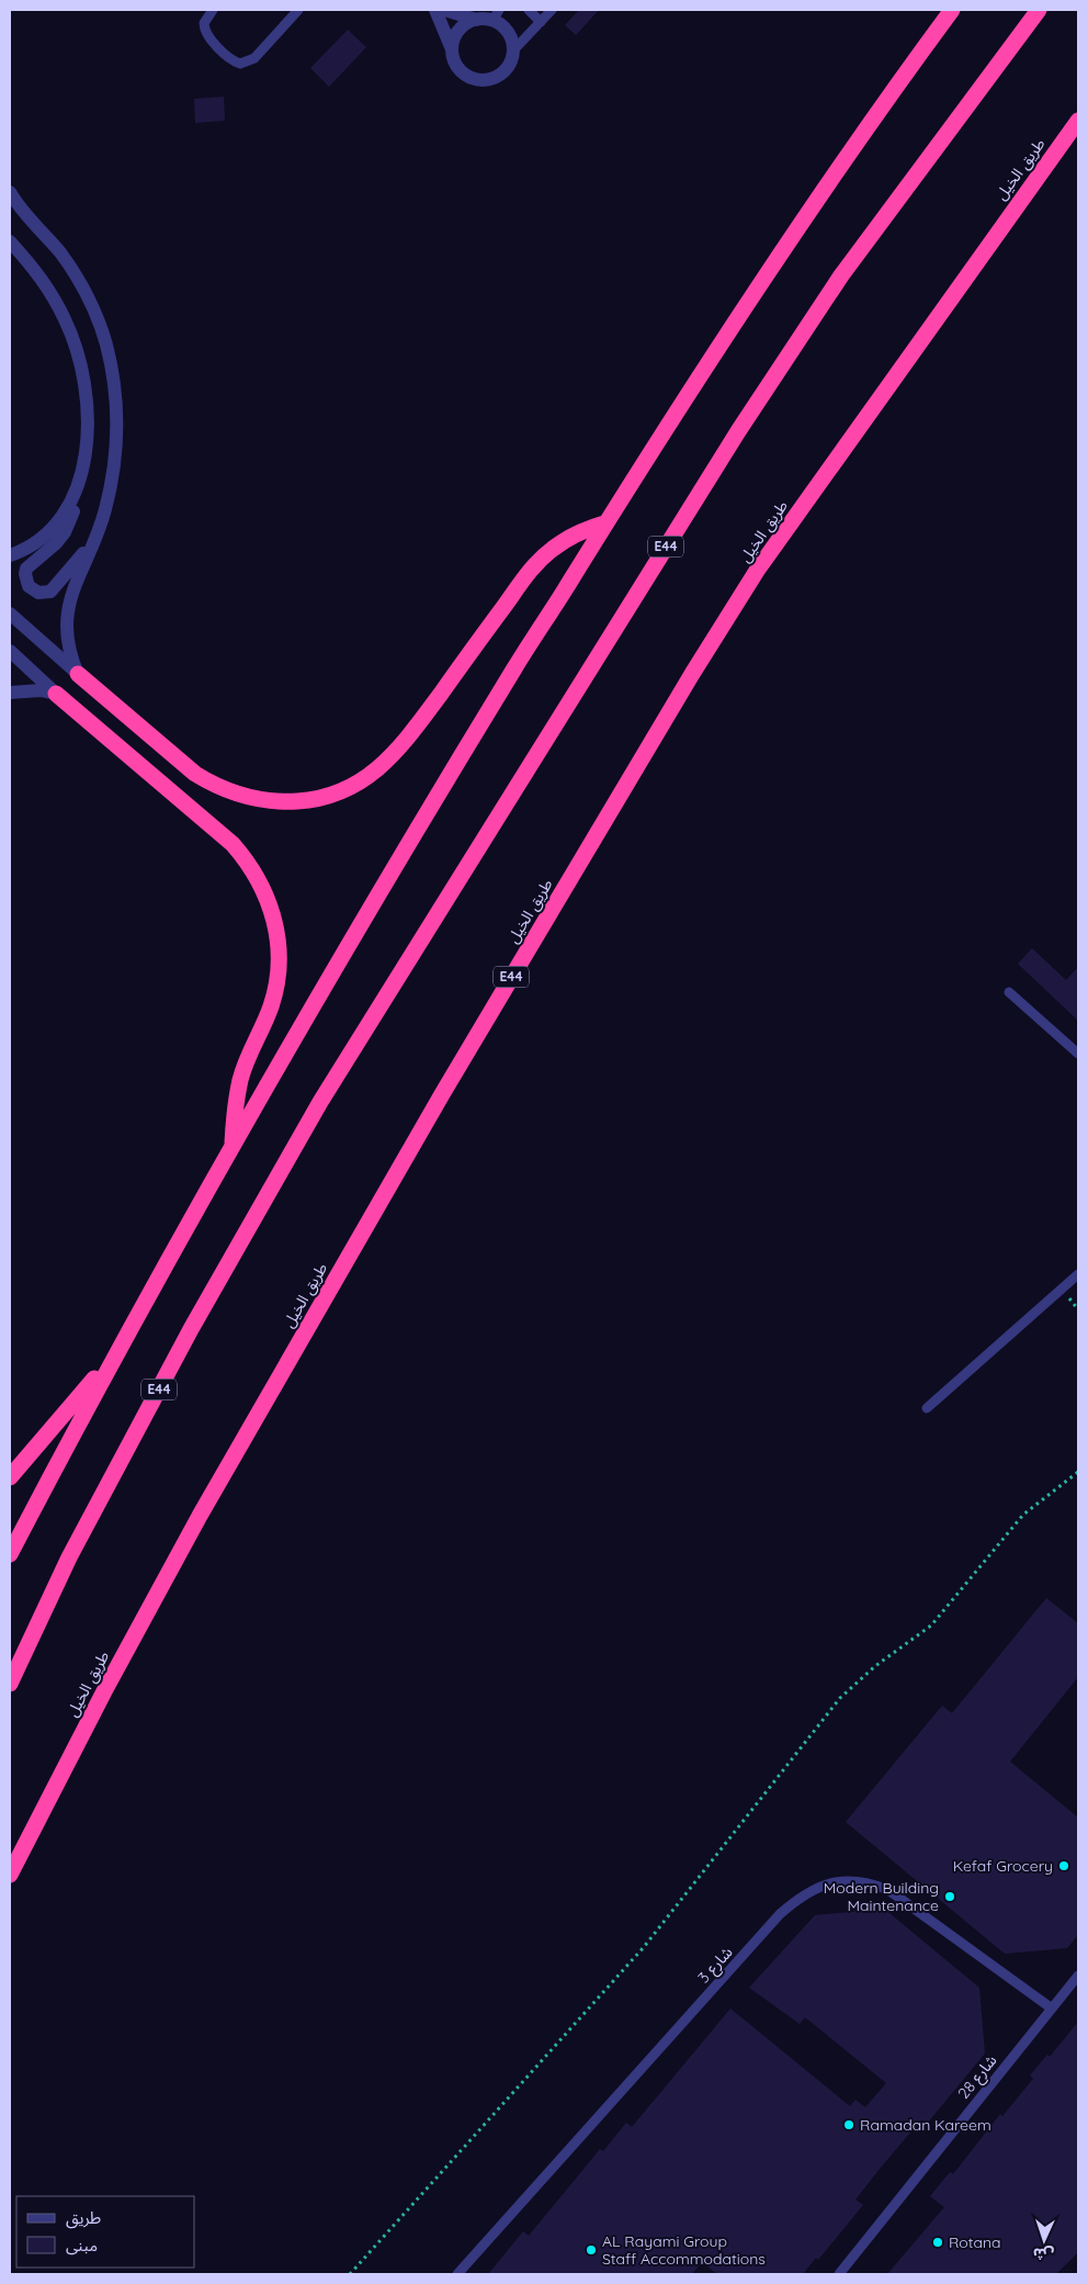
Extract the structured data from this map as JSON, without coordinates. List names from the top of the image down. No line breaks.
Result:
{"streets":{"highway":["طريق الخيل","E44"],"lane":["شارع 3","شارع 28"]},"crossings":[["شارع 3","شارع 28"]],"places":["Kefaf Grocery","Modern Building Maintenance","Ramadan Kareem","Rotana","AL Rayami Group Staff Accommodations"],"legend":["طريق","مبنى"],"north":"bottom"}
